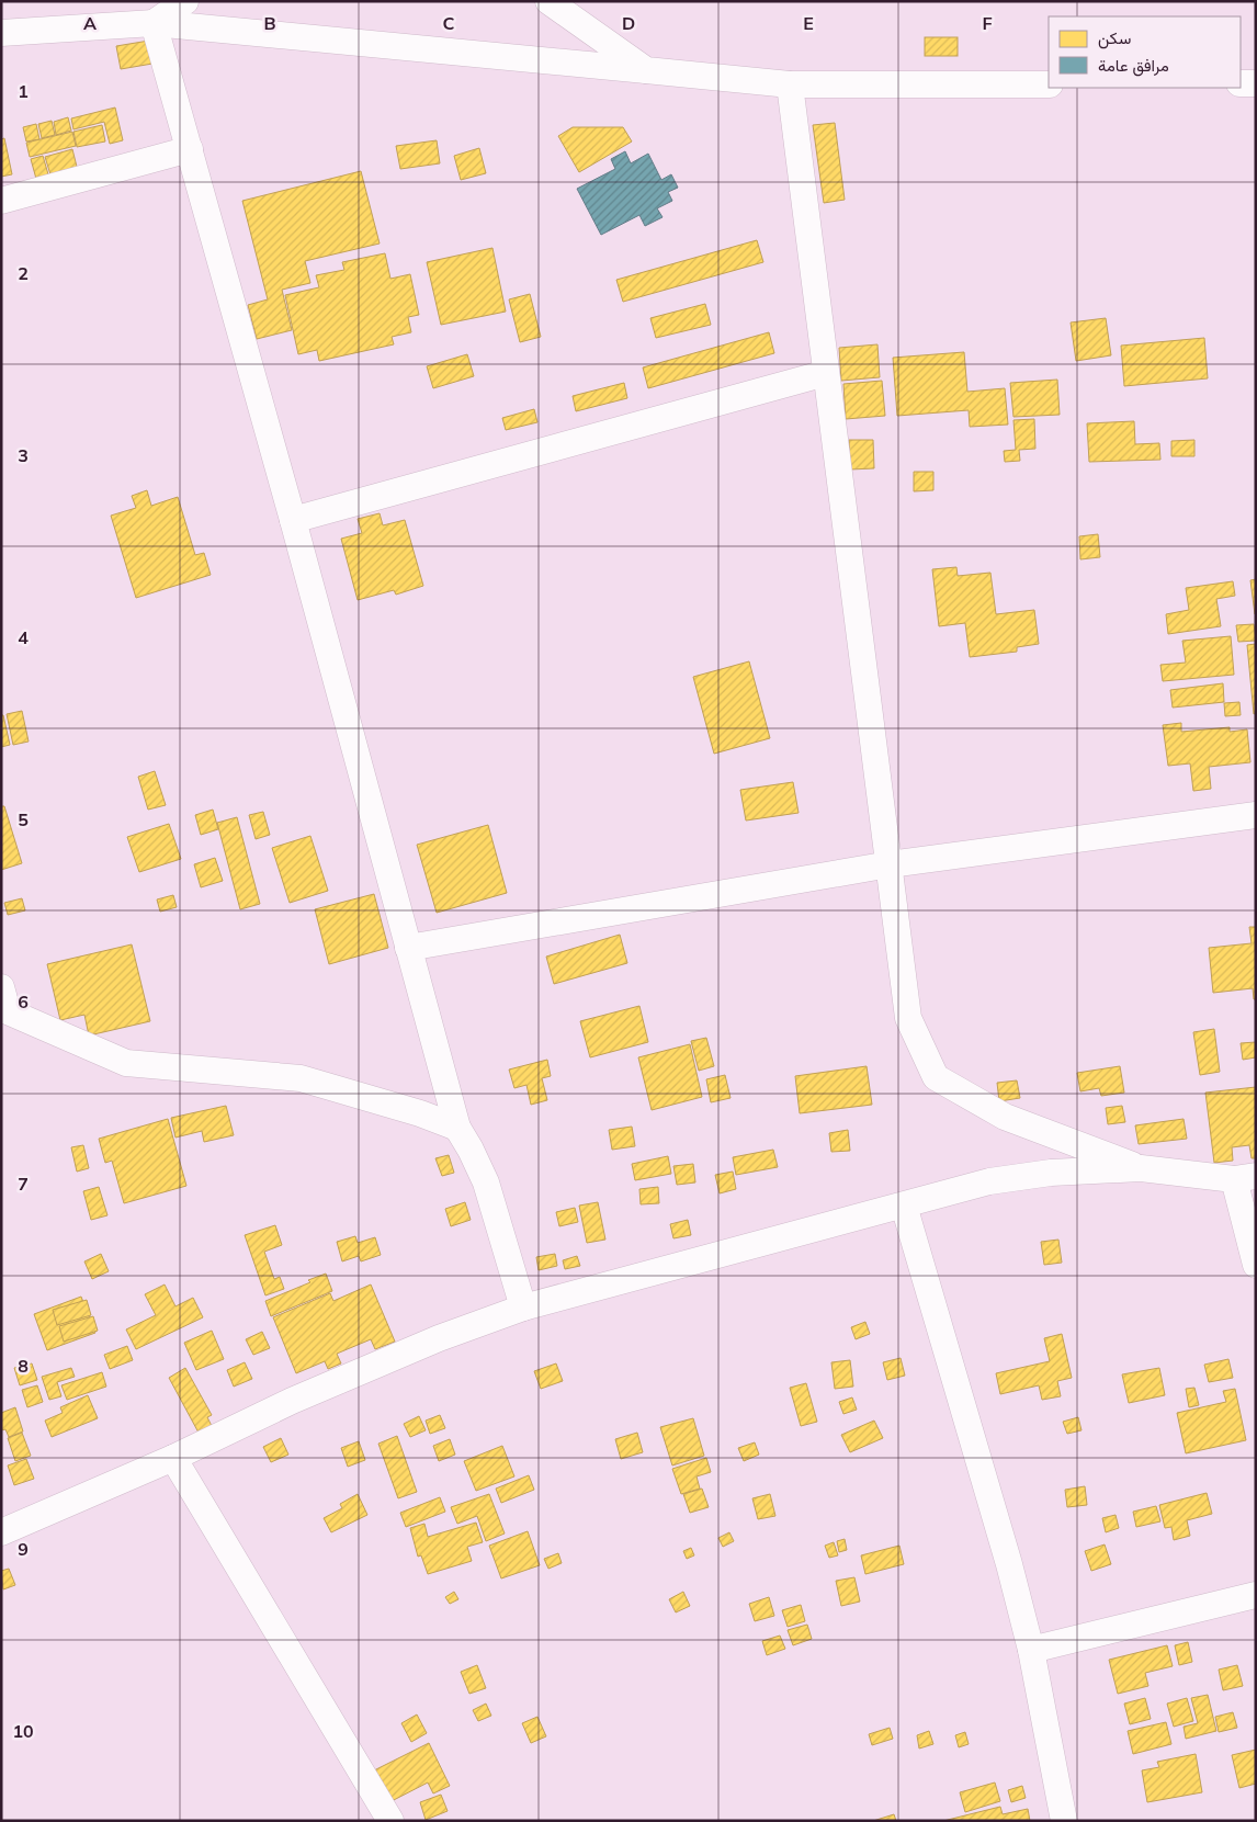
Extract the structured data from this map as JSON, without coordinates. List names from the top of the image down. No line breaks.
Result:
{"legend":["سكن","مرافق عامة"],"grid":{"columns":["A","B","C","D","E","F"],"rows":["1","2","3","4","5","6","7","8","9","10"]}}
